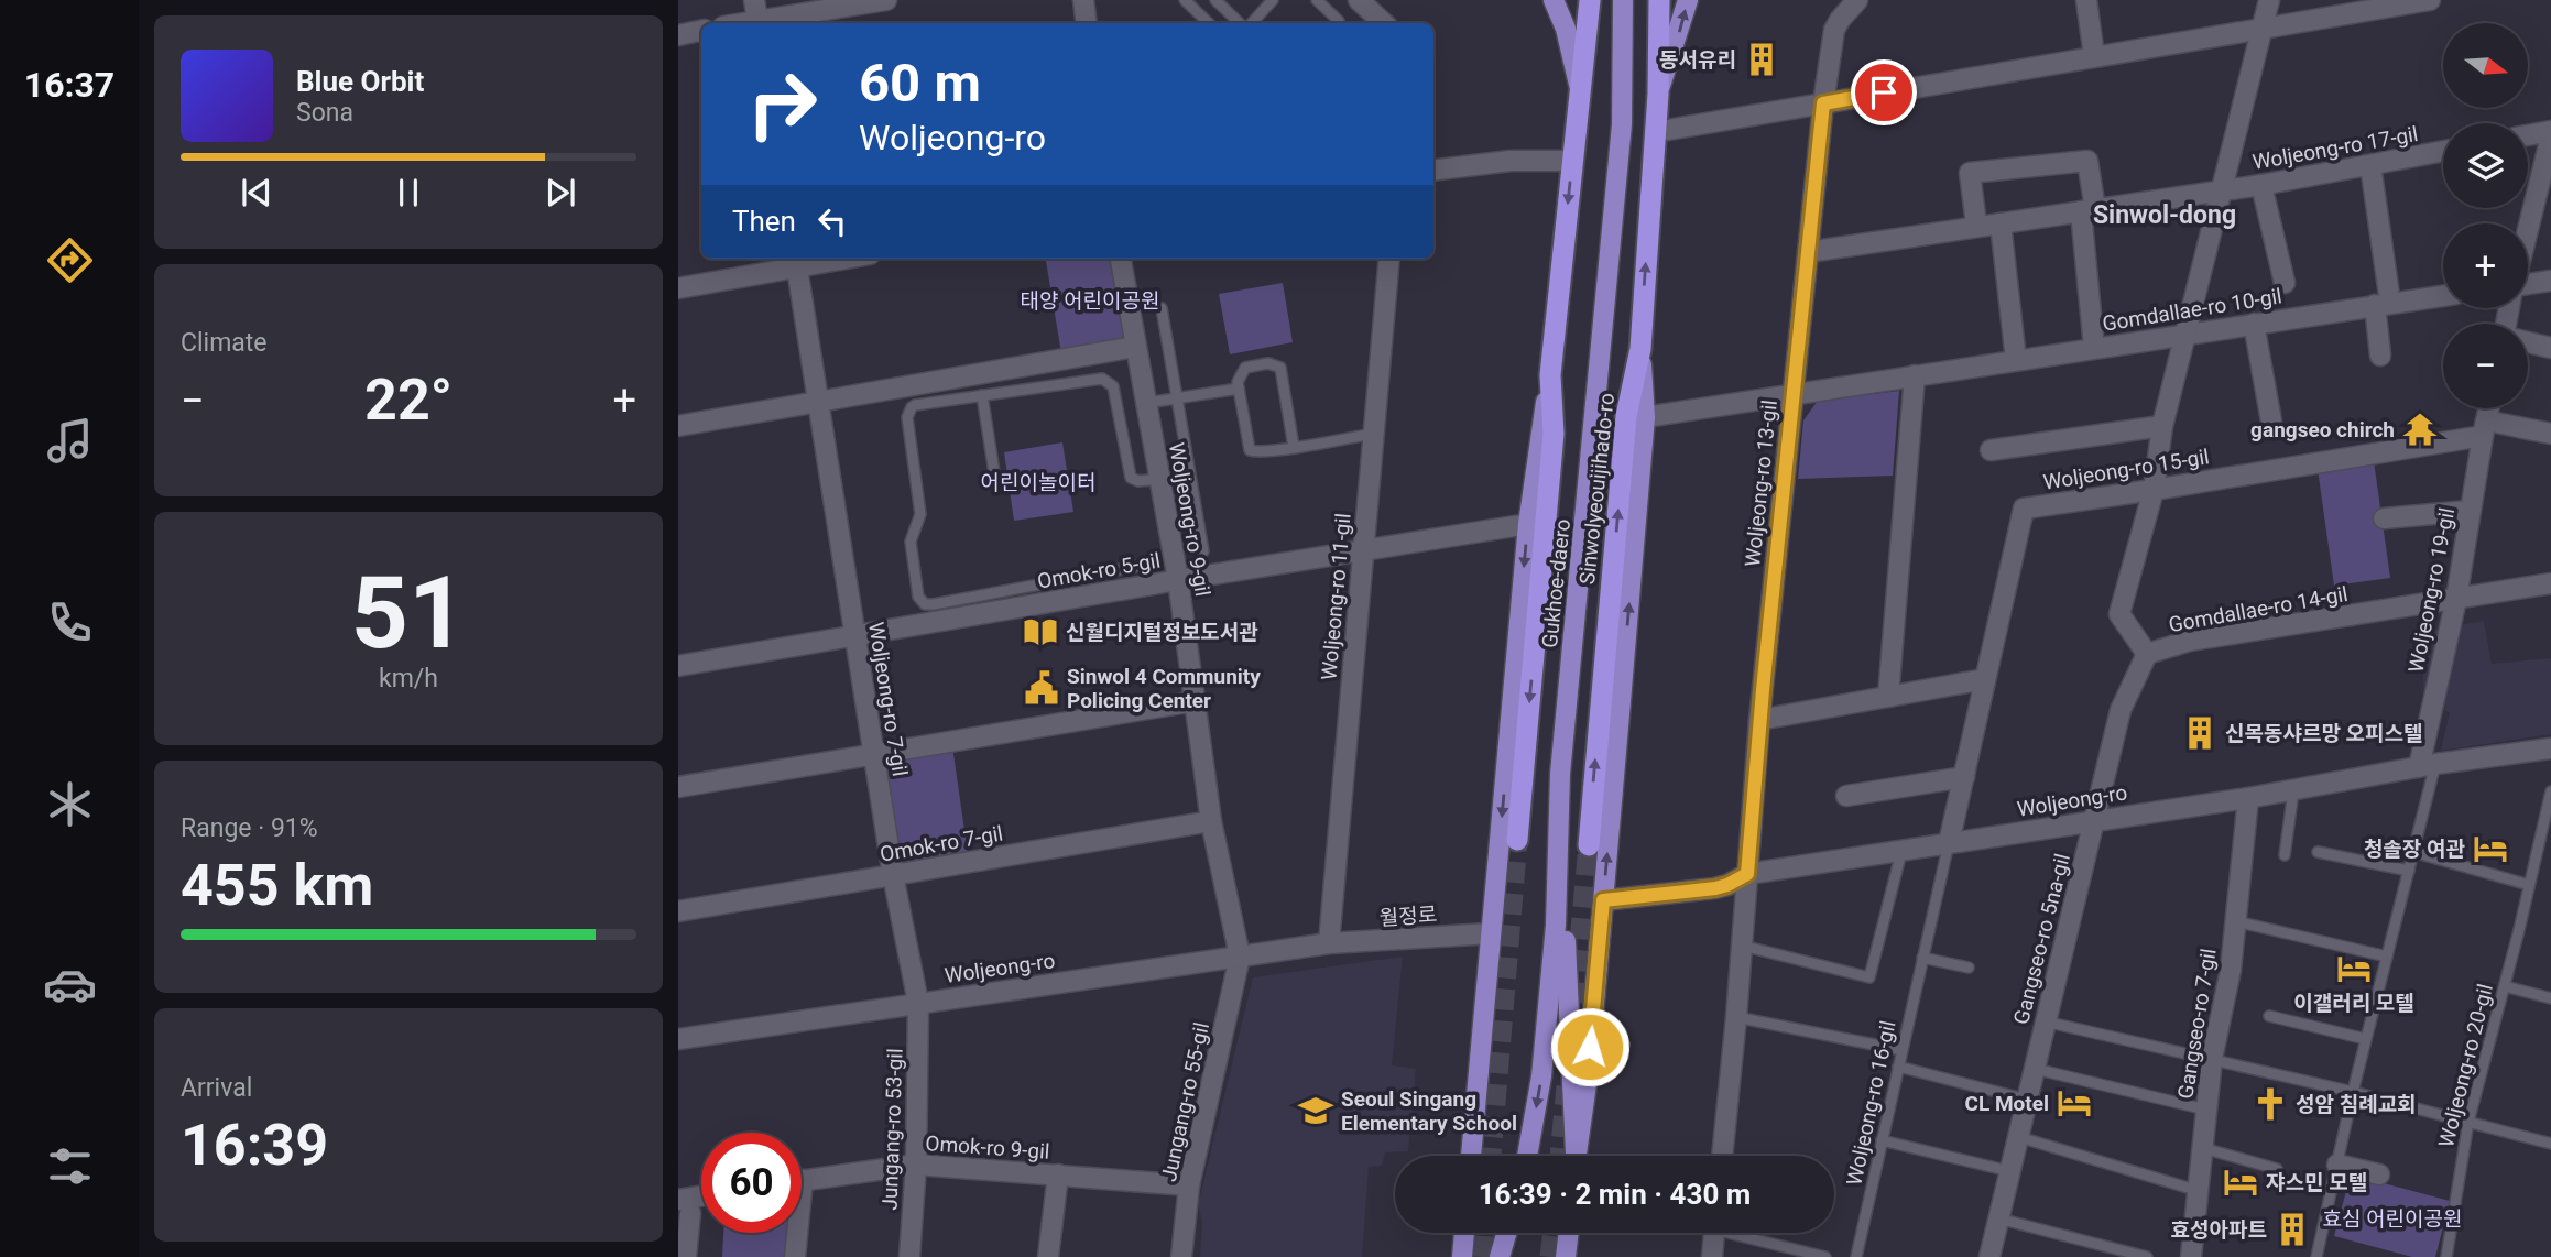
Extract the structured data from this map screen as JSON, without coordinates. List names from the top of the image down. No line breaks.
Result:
{"streets":{"highway":["Sinwolyeouijihado-ro"],"main road":["Gukhoe-daero"],"street":["Woljeong-ro 17-gil","Gomdallae-ro 10-gil","Woljeong-ro 15-gil","Woljeong-ro 13-gil","Woljeong-ro 9-gil","Omok-ro 5-gil","Woljeong-ro 19-gil","Woljeong-ro 11-gil","Gomdallae-ro 14-gil","Woljeong-ro 7-gil","Woljeong-ro","Omok-ro 7-gil","월정로","Gangseo-ro 5na-gil","Gangseo-ro 7-gil","Jungang-ro 55-gil","Jungang-ro 53-gil","Omok-ro 9-gil"],"lane":["Woljeong-ro 20-gil","Woljeong-ro 16-gil"]},"crossings":[["Woljeong-ro 17-gil","Gomdallae-ro 10-gil"],["Woljeong-ro 17-gil","Woljeong-ro 15-gil"],["Woljeong-ro 17-gil","Gomdallae-ro 14-gil"],["Gomdallae-ro 10-gil","Woljeong-ro 13-gil"],["Woljeong-ro 15-gil","Woljeong-ro 19-gil"],["Woljeong-ro 15-gil","Woljeong-ro"],["Woljeong-ro 15-gil","Woljeong-ro 16-gil"],["Woljeong-ro 13-gil","Woljeong-ro"],["Woljeong-ro 9-gil","Omok-ro 5-gil"],["Woljeong-ro 9-gil","Woljeong-ro"],["Woljeong-ro 9-gil","Omok-ro 7-gil"],["Woljeong-ro 9-gil","Jungang-ro 55-gil"],["Omok-ro 5-gil","Woljeong-ro 11-gil"],["Omok-ro 5-gil","Woljeong-ro 7-gil"],["Woljeong-ro 19-gil","Gomdallae-ro 14-gil"],["Woljeong-ro 19-gil","Woljeong-ro"],["Woljeong-ro 11-gil","Woljeong-ro"],["Woljeong-ro 11-gil","월정로"],["Gomdallae-ro 14-gil","Woljeong-ro"],["Gomdallae-ro 14-gil","Gangseo-ro 5na-gil"],["Woljeong-ro 7-gil","Woljeong-ro"],["Woljeong-ro 7-gil","Omok-ro 7-gil"],["Woljeong-ro 7-gil","Jungang-ro 53-gil"],["Woljeong-ro","월정로"],["Woljeong-ro","Gangseo-ro 5na-gil"],["Woljeong-ro","Gangseo-ro 7-gil"],["Woljeong-ro","Jungang-ro 55-gil"],["Woljeong-ro","Woljeong-ro 16-gil"],["Woljeong-ro","Jungang-ro 53-gil"],["Jungang-ro 55-gil","Omok-ro 9-gil"],["Jungang-ro 53-gil","Omok-ro 9-gil"]],"districts":["Sinwol-dong"],"parks":["태양 어린이공원","어린이놀이터","효심 어린이공원"],"places":{"building":["동서유리","신목동샤르망 오피스텔","효성아파트"],"temple":["gangseo chirch"],"library":["신월디지털정보도서관"],"public building":["Sinwol 4 Community Policing Center"],"hotel":["청솔장 여관","이갤러리 모텔","CL Motel","쟈스민 모텔"],"church":["성암 침례교회"],"school or university":["Seoul Singang Elementary School"]},"north":"right","page":{"tabs":"16:37","map_buttons":["+","−"],"turn":["60 m","Woljeong-ro"],"song":["Blue Orbit","Sona"],"then":"Then","tile":["Climate",["51","km/h"],["Range · 91%","455 km"],["Arrival","16:39"]],"heat":["−","22°","+"],"limit":"60","trip":"16:39 · 2 min · 430 m"}}
